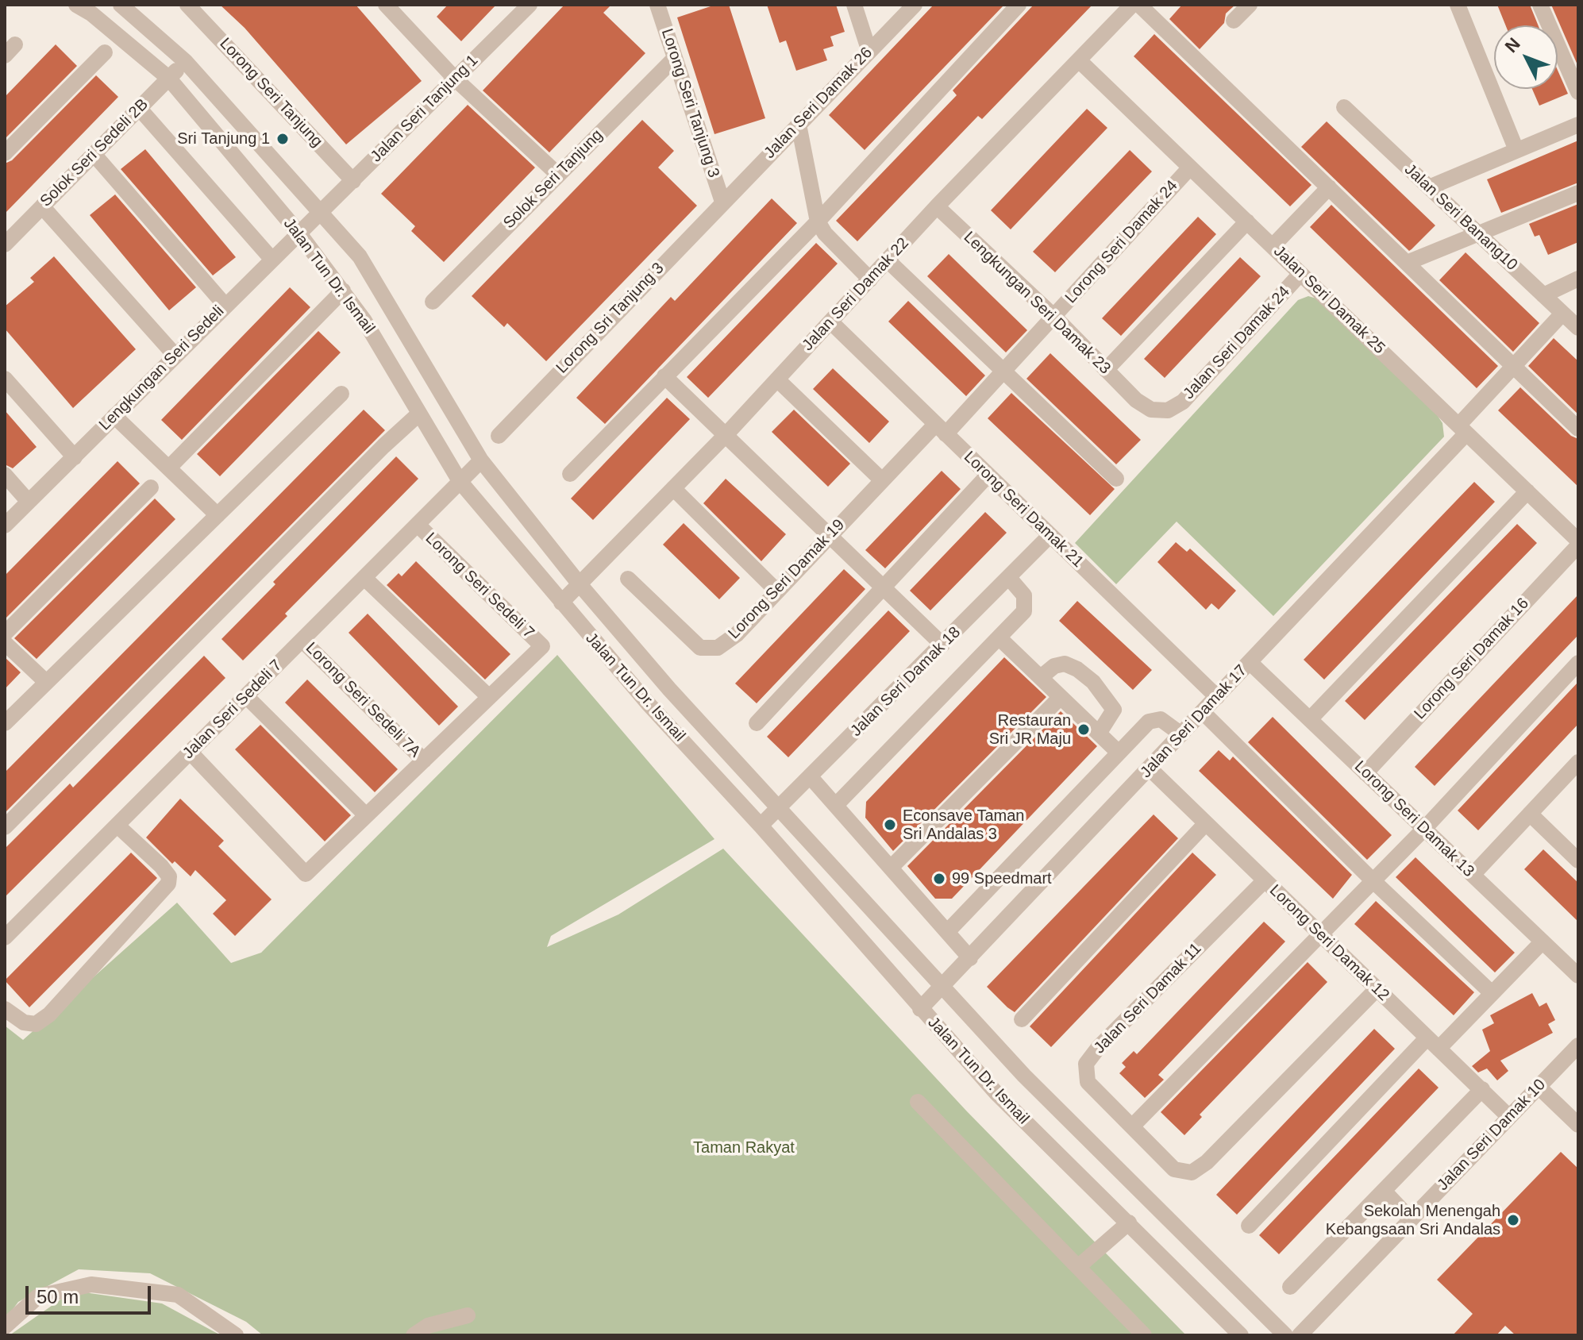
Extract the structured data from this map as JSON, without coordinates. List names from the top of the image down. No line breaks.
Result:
{"streets":{"street":["Lorong Seri Tanjung","Lorong Seri Tanjung 3","Jalan Seri Damak 26","Jalan Seri Tanjung 1","Solok Seri Sedeli 2B","Solok Seri Tanjung","Jalan Seri Banang10","Lorong Seri Damak 24","Jalan Tun Dr. Ismail","Jalan Seri Damak 22","Jalan Seri Damak 25","Lengkungan Seri Damak 23","Lorong Sri Tanjung 3","Jalan Seri Damak 24","Lengkungan Seri Sedeli","Lorong Seri Damak 21","Lorong Seri Damak 19","Lorong Seri Sedeli 7","Lorong Seri Damak 16","Jalan Seri Damak 18","Lorong Seri Sedeli 7A","Jalan Seri Sedeli 7","Jalan Seri Damak 17","Lorong Seri Damak 13","Lorong Seri Damak 12","Jalan Seri Damak 11","Jalan Seri Damak 10"]},"crossings":[["Lorong Seri Tanjung","Jalan Seri Tanjung 1"],["Lorong Seri Tanjung 3","Jalan Seri Damak 26"],["Lorong Seri Tanjung 3","Solok Seri Tanjung"],["Lorong Seri Tanjung 3","Lorong Sri Tanjung 3"],["Jalan Seri Damak 26","Lorong Sri Tanjung 3"],["Jalan Seri Tanjung 1","Jalan Tun Dr. Ismail"],["Jalan Seri Tanjung 1","Lengkungan Seri Sedeli"],["Solok Seri Sedeli 2B","Jalan Tun Dr. Ismail"],["Jalan Seri Banang10","Jalan Seri Damak 17"],["Lorong Seri Damak 24","Jalan Seri Damak 25"],["Lorong Seri Damak 24","Lengkungan Seri Damak 23"],["Lorong Seri Damak 24","Lorong Seri Damak 19"],["Jalan Tun Dr. Ismail","Jalan Seri Damak 22"],["Jalan Tun Dr. Ismail","Lengkungan Seri Sedeli"],["Jalan Tun Dr. Ismail","Jalan Seri Damak 18"],["Jalan Tun Dr. Ismail","Jalan Seri Sedeli 7"],["Jalan Tun Dr. Ismail","Jalan Seri Damak 17"],["Jalan Seri Damak 22","Jalan Seri Damak 25"],["Jalan Seri Damak 22","Lengkungan Seri Damak 23"],["Jalan Seri Damak 22","Lorong Seri Damak 21"],["Jalan Seri Damak 25","Jalan Seri Damak 24"],["Jalan Seri Damak 25","Lorong Seri Damak 16"],["Jalan Seri Damak 25","Jalan Seri Damak 17"],["Lengkungan Seri Damak 23","Jalan Seri Damak 24"],["Lorong Seri Damak 21","Lorong Seri Damak 19"],["Lorong Seri Damak 21","Jalan Seri Damak 18"],["Lorong Seri Damak 21","Jalan Seri Damak 17"],["Lorong Seri Sedeli 7","Jalan Seri Sedeli 7"],["Lorong Seri Damak 16","Lorong Seri Damak 13"],["Lorong Seri Sedeli 7A","Jalan Seri Sedeli 7"],["Jalan Seri Damak 17","Lorong Seri Damak 13"],["Jalan Seri Damak 17","Lorong Seri Damak 12"],["Lorong Seri Damak 12","Jalan Seri Damak 11"],["Lorong Seri Damak 12","Jalan Seri Damak 10"]],"parks":["Taman Rakyat"],"places":["Sri Tanjung 1","Restauran Sri JR Maju","Econsave Taman Sri Andalas 3","99 Speedmart","Sekolah Menengah Kebangsaan Sri Andalas"],"scale_bar":"50 m","north":"top left"}
